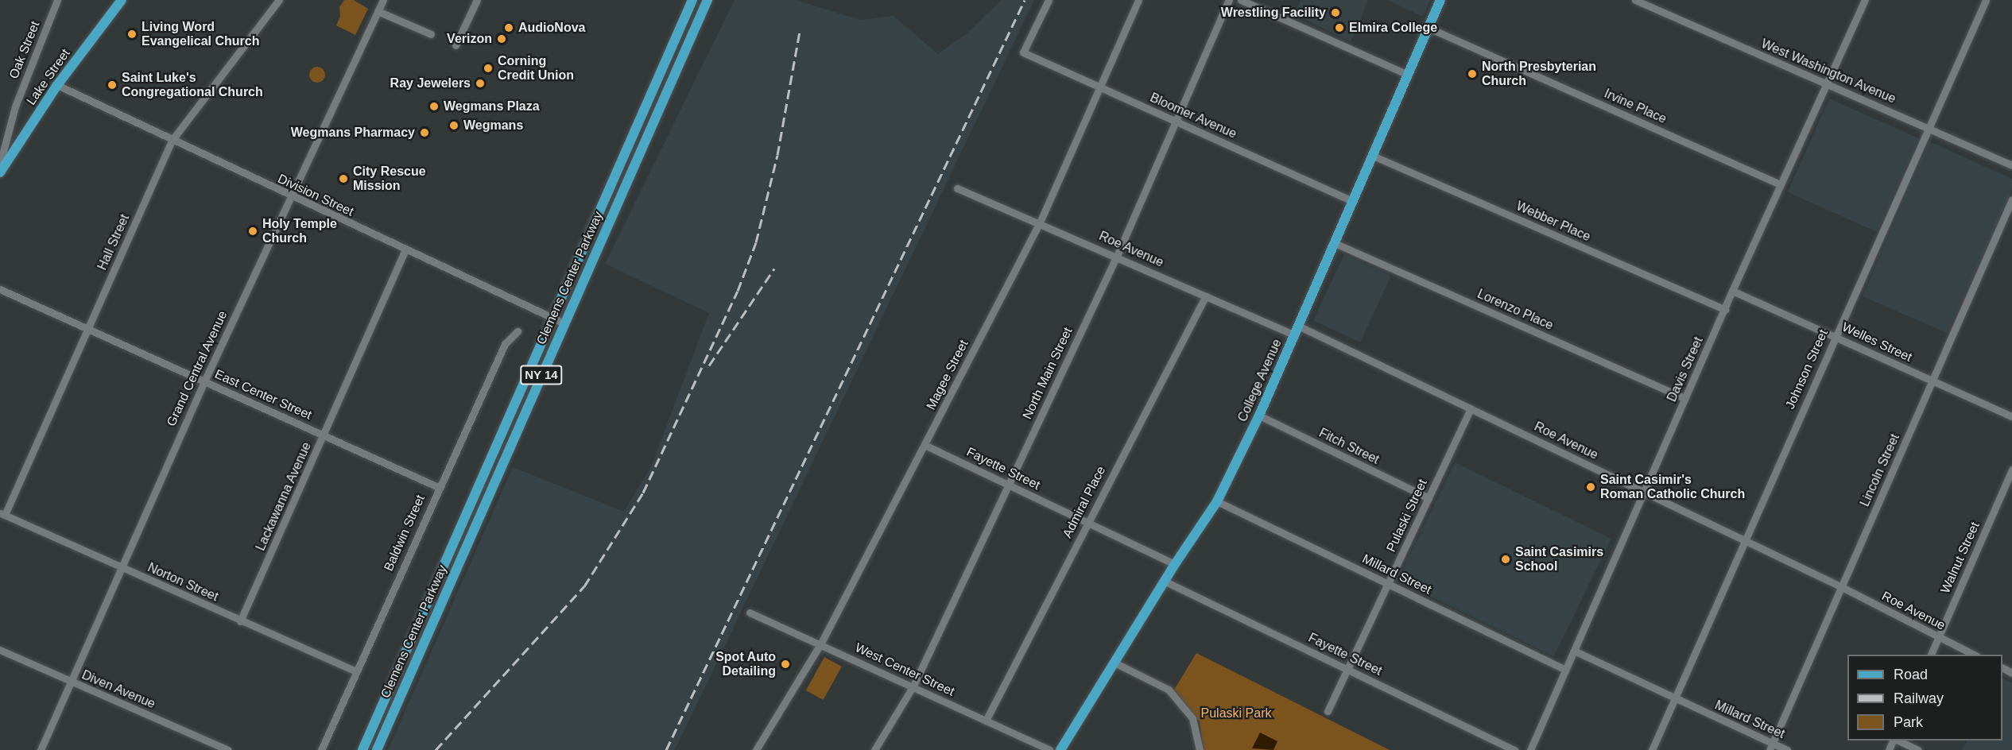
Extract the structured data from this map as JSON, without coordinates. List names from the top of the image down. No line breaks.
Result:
{"streets":{"main road":["Lake Street","Clemens Center Parkway","NY 14","College Avenue"],"street":["Oak Street","West Washington Avenue","Irvine Place","Bloomer Avenue","Division Street","Webber Place","Hall Street","Roe Avenue","Lorenzo Place","Welles Street","Grand Central Avenue","Davis Street","Johnson Street","North Main Street","Magee Street","East Center Street","Fitch Street","Fayette Street","Lincoln Street","Lackawanna Avenue","Admiral Place","Pulaski Street","Baldwin Street","Walnut Street","Millard Street","Norton Street","West Center Street","Diven Avenue"]},"crossings":[["West Washington Avenue","Davis Street"],["West Washington Avenue","Johnson Street"],["Lake Street","Division Street"],["Irvine Place","Davis Street"],["Irvine Place","College Avenue"],["Bloomer Avenue","North Main Street"],["Bloomer Avenue","Magee Street"],["Bloomer Avenue","College Avenue"],["Division Street","Hall Street"],["Division Street","Clemens Center Parkway"],["Division Street","Grand Central Avenue"],["Division Street","Lackawanna Avenue"],["Webber Place","Davis Street"],["Webber Place","College Avenue"],["Hall Street","East Center Street"],["Hall Street","Norton Street"],["Roe Avenue","Davis Street"],["Roe Avenue","Johnson Street"],["Roe Avenue","North Main Street"],["Roe Avenue","Magee Street"],["Roe Avenue","College Avenue"],["Roe Avenue","Lincoln Street"],["Roe Avenue","Admiral Place"],["Roe Avenue","Pulaski Street"],["Roe Avenue","Walnut Street"],["Lorenzo Place","Davis Street"],["Lorenzo Place","College Avenue"],["Welles Street","Davis Street"],["Welles Street","Johnson Street"],["Welles Street","Lincoln Street"],["Grand Central Avenue","East Center Street"],["Grand Central Avenue","Norton Street"],["Grand Central Avenue","Diven Avenue"],["Davis Street","Millard Street"],["Johnson Street","Millard Street"],["North Main Street","Fayette Street"],["North Main Street","West Center Street"],["Magee Street","Fayette Street"],["Magee Street","West Center Street"],["College Avenue","Fitch Street"],["College Avenue","Fayette Street"],["College Avenue","Millard Street"],["East Center Street","Lackawanna Avenue"],["East Center Street","Baldwin Street"],["Fitch Street","Pulaski Street"],["Fayette Street","Admiral Place"],["Fayette Street","Pulaski Street"],["Lincoln Street","Millard Street"],["Lackawanna Avenue","Norton Street"],["Admiral Place","West Center Street"],["Pulaski Street","Millard Street"],["Baldwin Street","Norton Street"]],"parks":["Pulaski Park"],"places":["Wrestling Facility","AudioNova","Elmira College","Living Word Evangelical Church","Verizon","Corning Credit Union","North Presbyterian Church","Ray Jewelers","Saint Luke's Congregational Church","Wegmans Plaza","Wegmans","Wegmans Pharmacy","City Rescue Mission","Holy Temple Church","Saint Casimir's Roman Catholic Church","Saint Casimirs School","Spot Auto Detailing"],"legend":["Road","Railway","Park"]}
